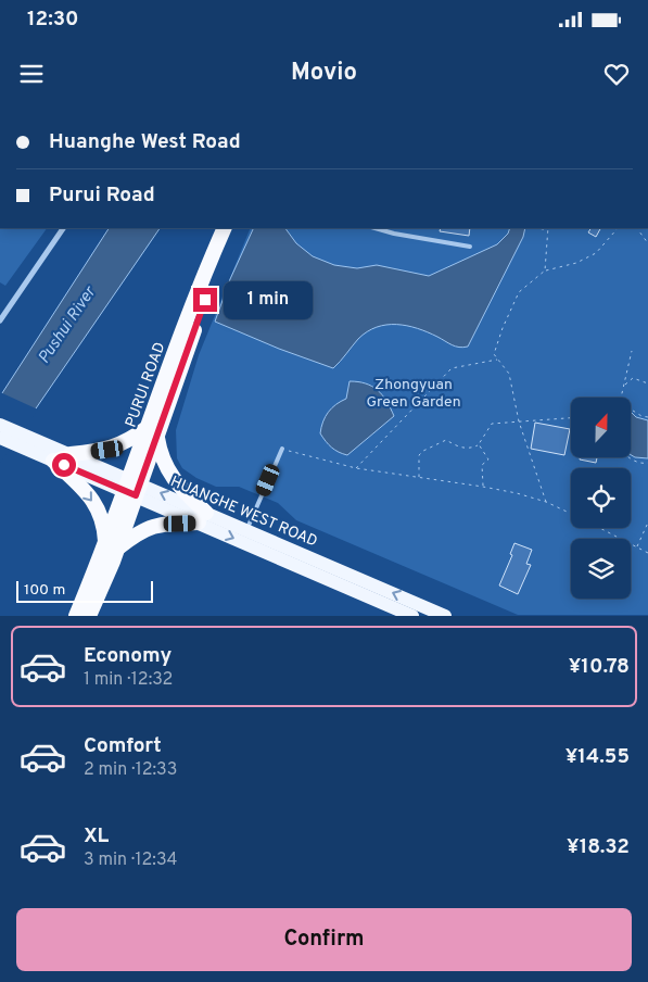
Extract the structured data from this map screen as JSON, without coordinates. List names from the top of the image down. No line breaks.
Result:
{"streets":{"highway":["PURUI ROAD"],"main road":["HUANGHE WEST ROAD"]},"crossings":[["PURUI ROAD","HUANGHE WEST ROAD"]],"water":["Pushui River"],"parks":["Zhongyuan Green Garden"],"scale_bar":"100 m","north":"top","page":{"status":"12:30","header":"Movio","banner":["Huanghe West Road","Purui Road"],"bubble":"1 min","scale":"100 m","list":[{"name":"Economy","note":"1 min · 12:32","value":"¥10.78"},{"name":"Comfort","note":"2 min · 12:33","value":"¥14.55"},{"name":"XL","note":"3 min · 12:34","value":"¥18.32"}],"buttons":"Confirm"}}
